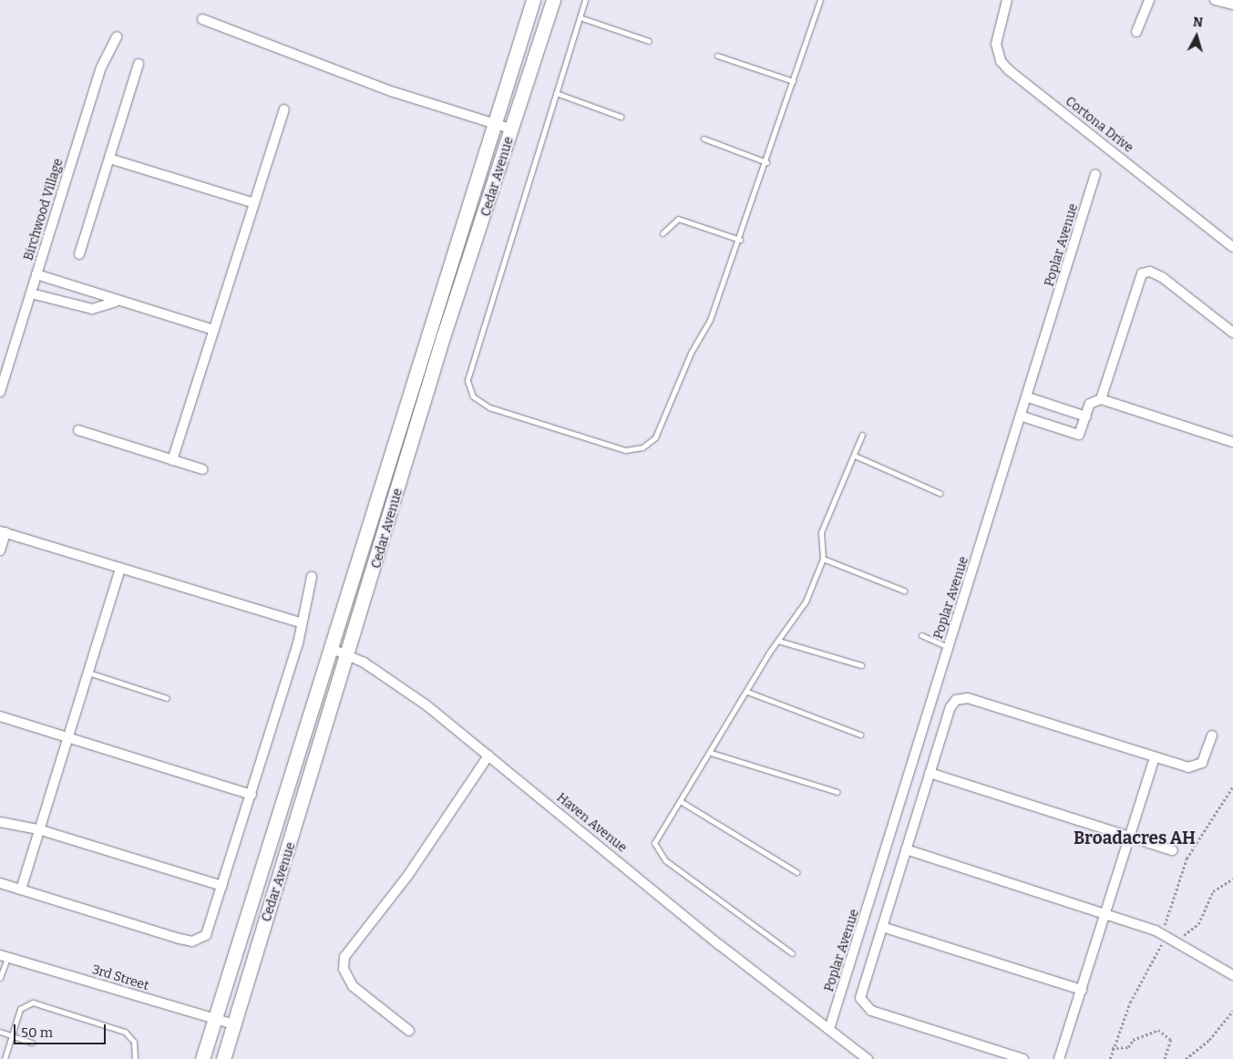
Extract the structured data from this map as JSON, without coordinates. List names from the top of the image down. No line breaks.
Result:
{"streets":{"main road":["Cedar Avenue"],"street":["Cortona Drive","Birchwood Village","Poplar Avenue","Haven Avenue","3rd Street"]},"crossings":[["Cedar Avenue","Haven Avenue"],["Cedar Avenue","3rd Street"],["Poplar Avenue","Haven Avenue"]],"districts":["Broadacres AH"],"scale_bar":"50 m","north":"top"}
